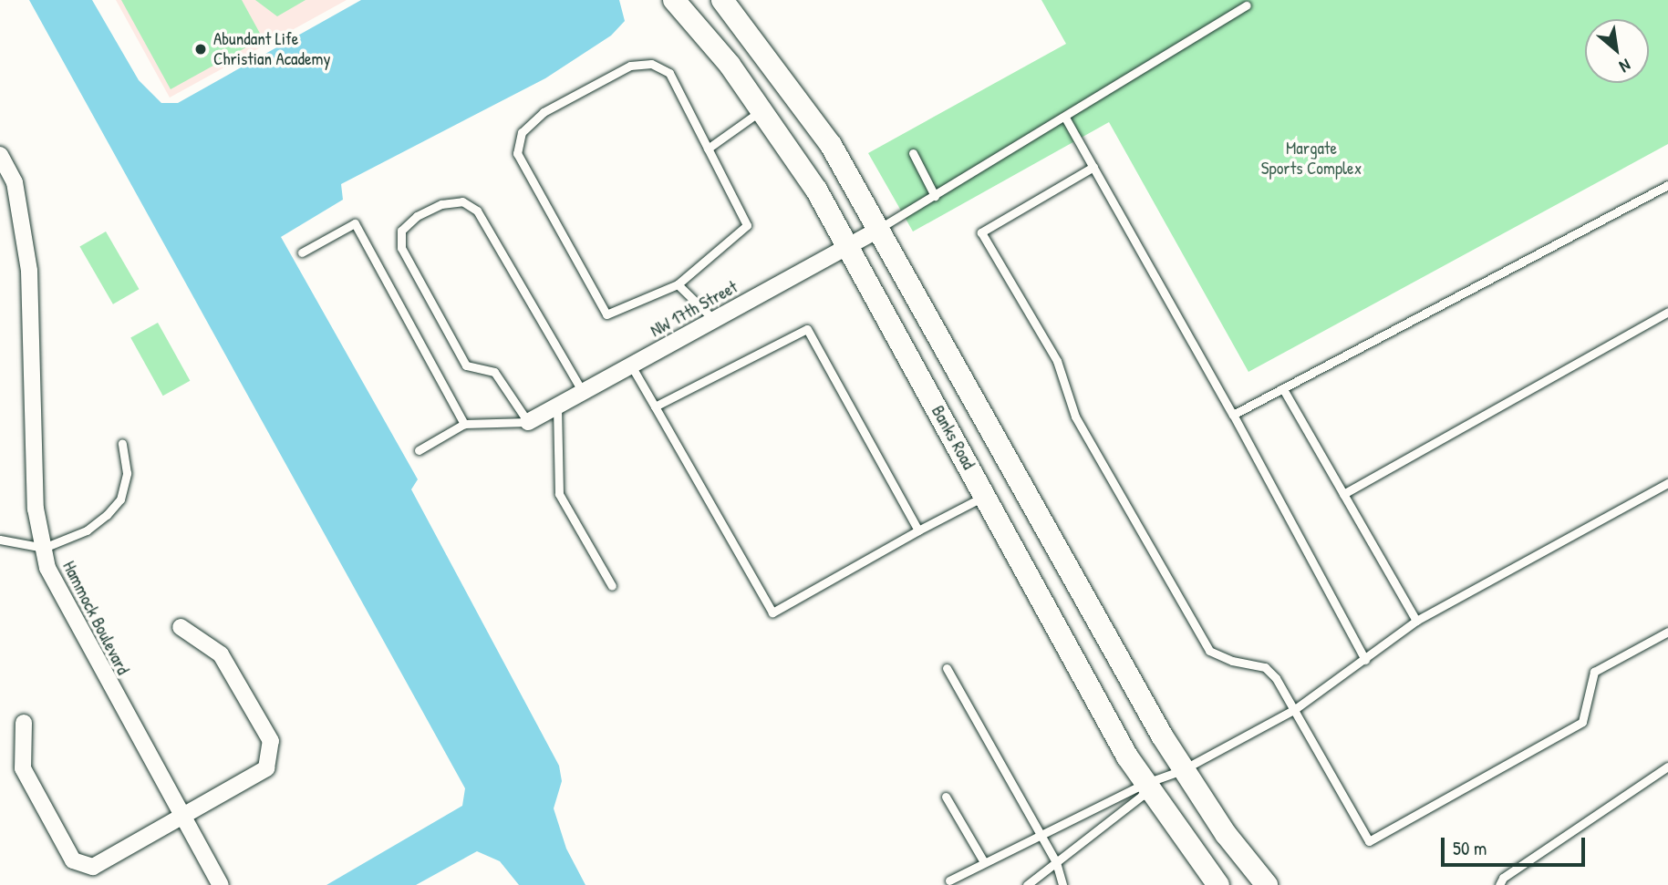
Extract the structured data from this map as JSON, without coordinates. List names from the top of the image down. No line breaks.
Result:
{"streets":{"street":["NW 17th Street","Banks Road","Hammock Boulevard"]},"crossings":[["NW 17th Street","Banks Road"]],"parks":["Margate Sports Complex"],"places":["Abundant Life Christian Academy"],"scale_bar":"50 m","north":"bottom right"}
